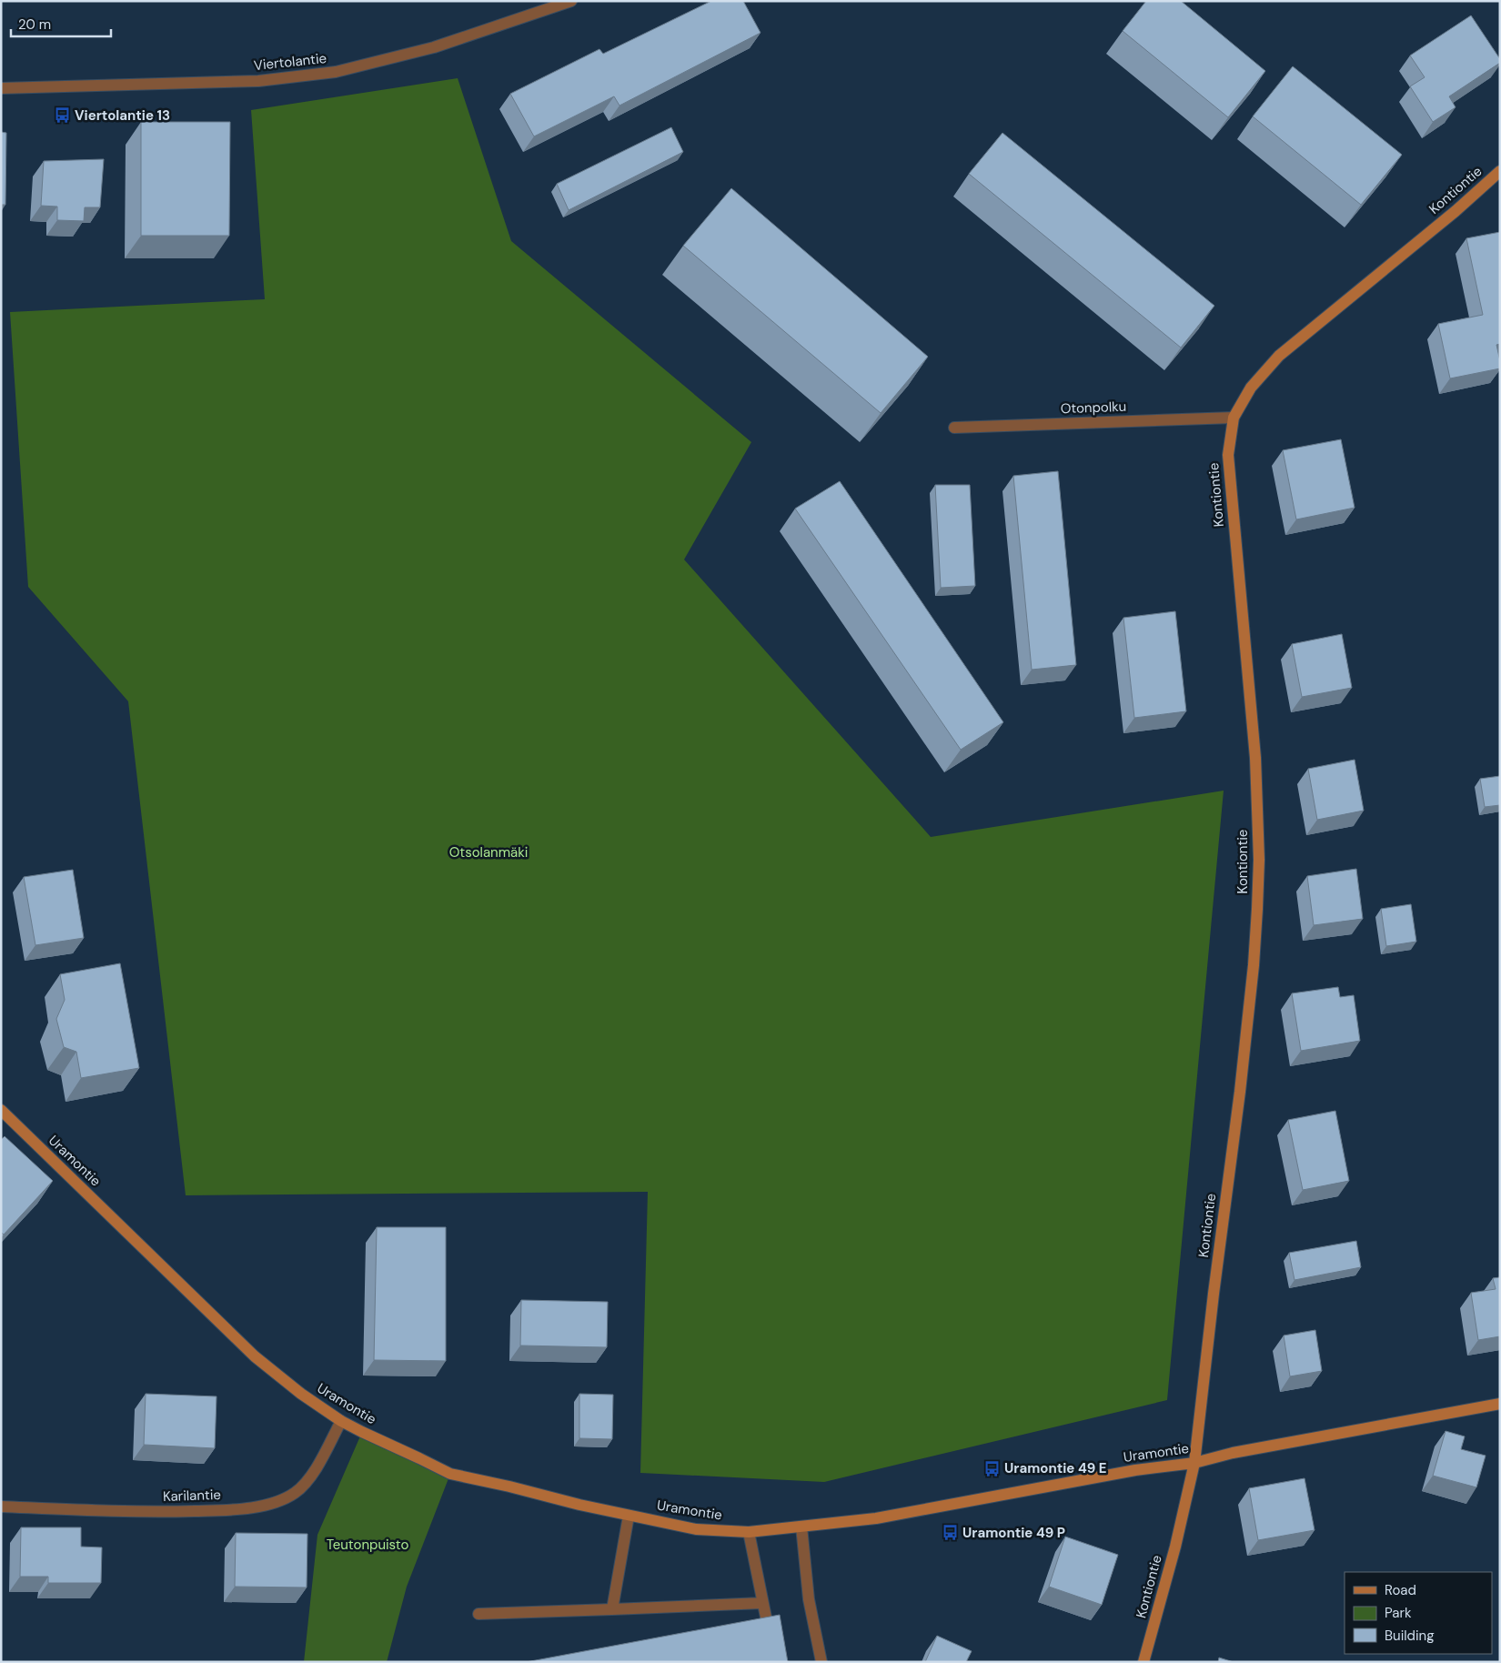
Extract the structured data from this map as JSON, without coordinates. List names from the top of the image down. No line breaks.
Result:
{"streets":{"street":["Viertolantie","Kontiontie","Otonpolku","Uramontie","Karilantie"]},"crossings":[["Kontiontie","Otonpolku"],["Kontiontie","Uramontie"],["Uramontie","Karilantie"]],"parks":["Otsolanmäki","Teutonpuisto"],"places":{"bus stop":["Viertolantie 13","Uramontie 49 E","Uramontie 49 P"]},"legend":["Road","Park","Building"],"scale_bar":"20 m"}
